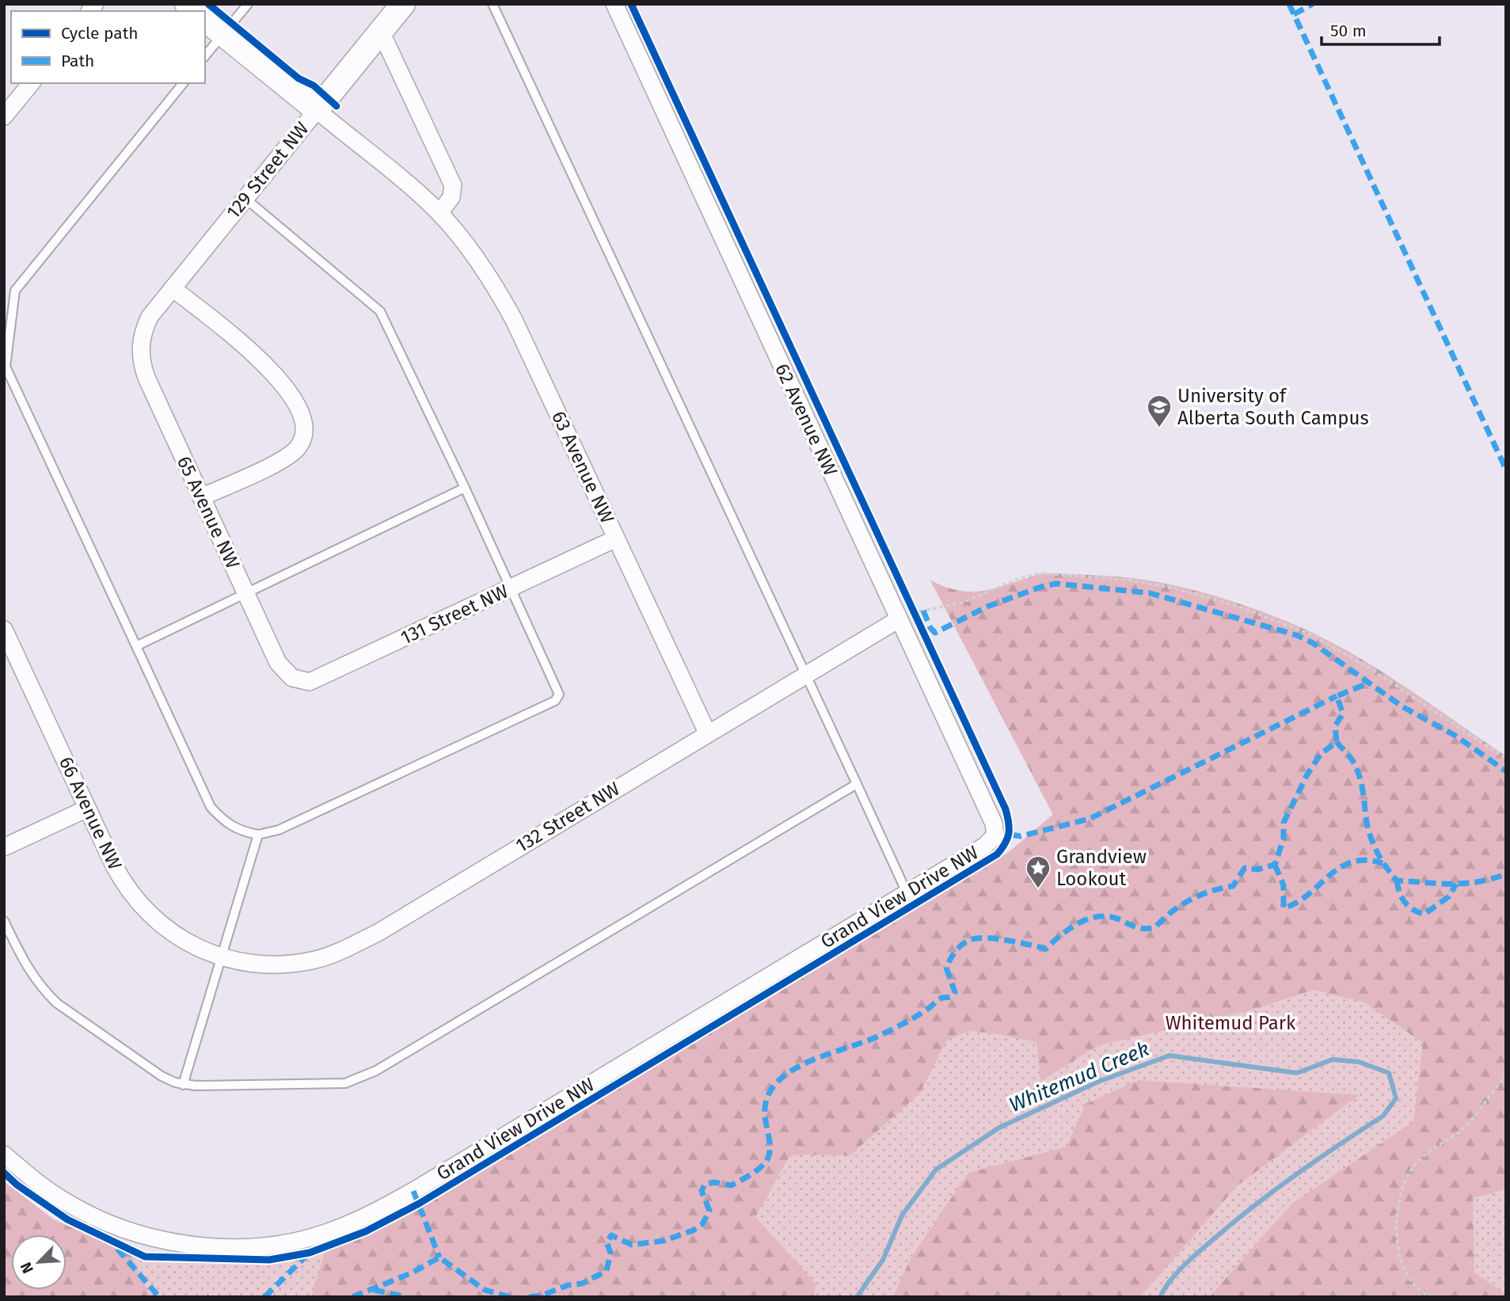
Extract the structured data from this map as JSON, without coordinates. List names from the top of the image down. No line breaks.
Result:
{"streets":{"street":["129 Street NW","62 Avenue NW","63 Avenue NW","65 Avenue NW","131 Street NW","66 Avenue NW","132 Street NW","Grand View Drive NW"]},"crossings":[["129 Street NW","63 Avenue NW"],["129 Street NW","65 Avenue NW"],["62 Avenue NW","132 Street NW"],["62 Avenue NW","Grand View Drive NW"],["63 Avenue NW","131 Street NW"],["63 Avenue NW","132 Street NW"],["65 Avenue NW","131 Street NW"],["66 Avenue NW","132 Street NW"]],"water":["Whitemud Creek"],"parks":["Whitemud Park"],"places":{"school or university":["University of Alberta South Campus"],"place":["Grandview Lookout"]},"legend":["Cycle path","Path"],"scale_bar":"50 m","north":"bottom left"}
